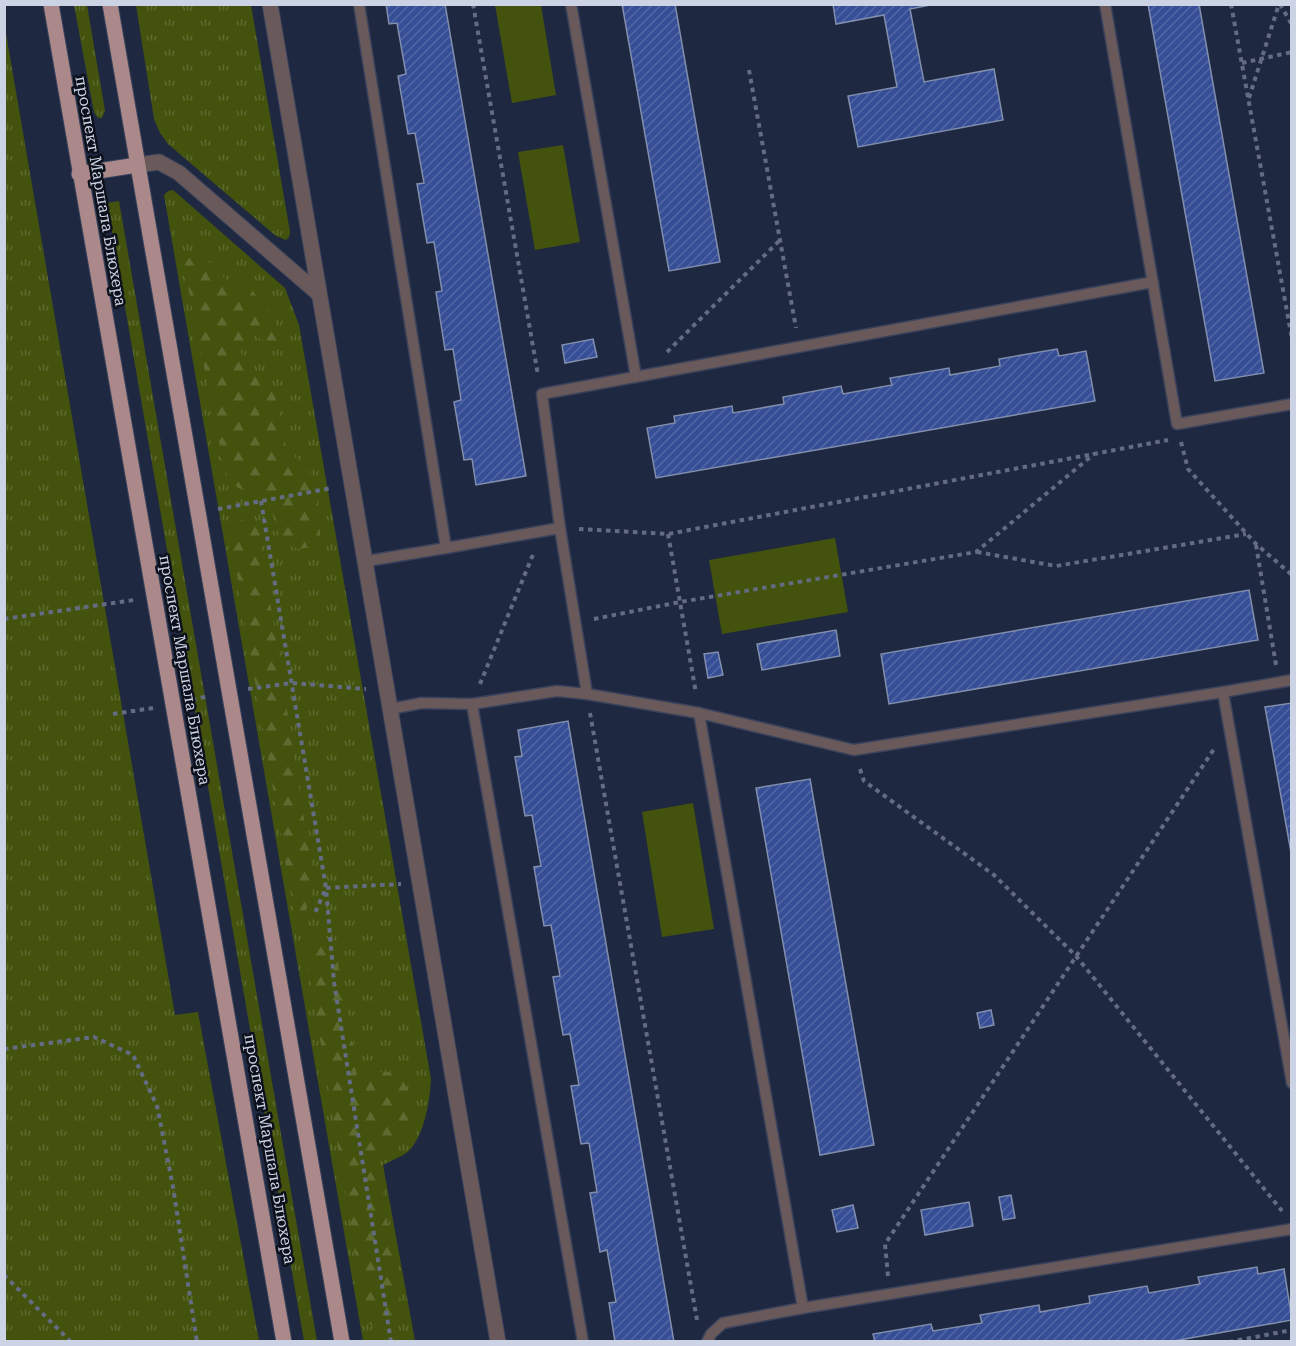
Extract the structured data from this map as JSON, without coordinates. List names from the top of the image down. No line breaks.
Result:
{"streets":{"main road":["проспект Маршала Блюхера"]}}
